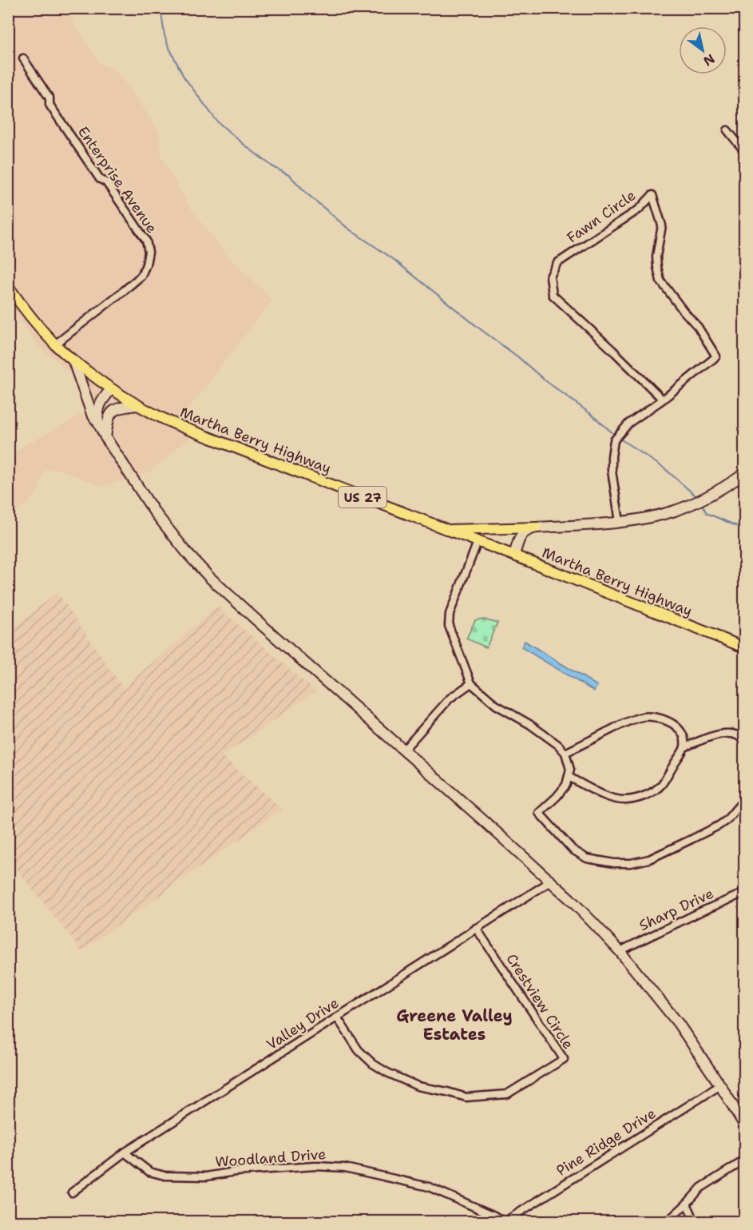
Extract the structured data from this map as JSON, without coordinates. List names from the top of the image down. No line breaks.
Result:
{"streets":{"main road":["Martha Berry Highway","US 27"],"street":["Enterprise Avenue","Fawn Circle","Sharp Drive","Crestview Circle","Valley Drive","Pine Ridge Drive","Woodland Drive"]},"crossings":[["Enterprise Avenue","Martha Berry Highway"],["Crestview Circle","Valley Drive"],["Valley Drive","Woodland Drive"],["Pine Ridge Drive","Woodland Drive"]],"districts":["Greene Valley Estates"],"north":"bottom right"}
